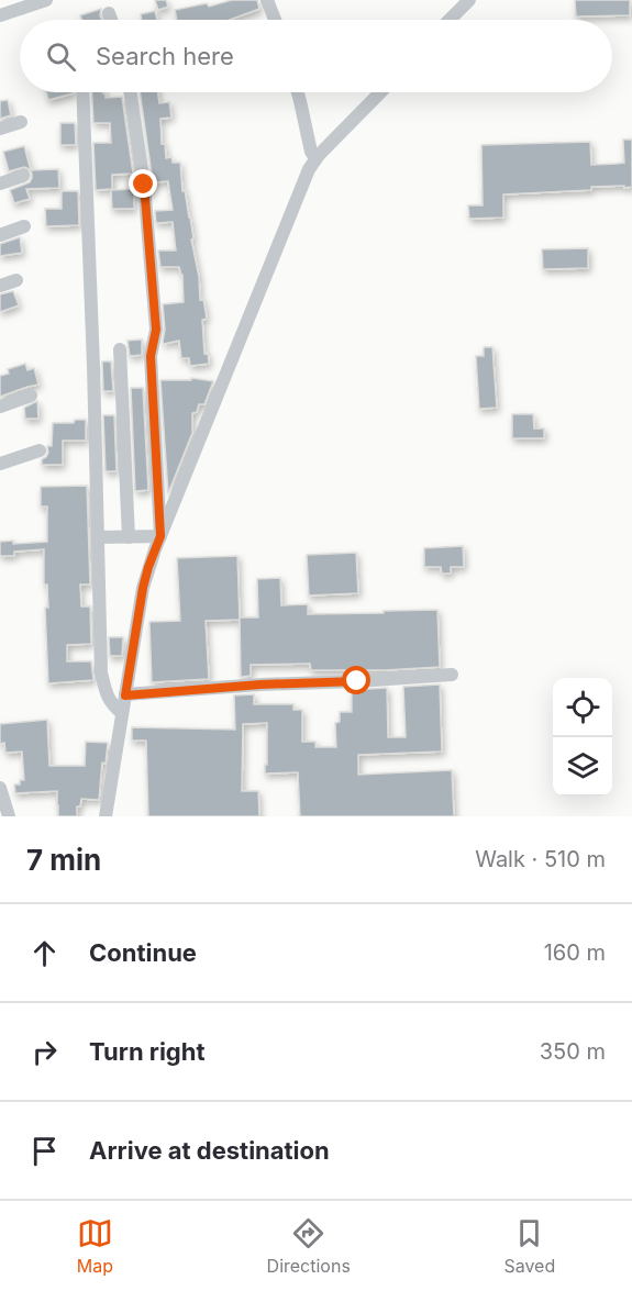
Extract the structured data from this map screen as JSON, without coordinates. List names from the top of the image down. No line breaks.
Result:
{"page":{"search":"Search here","heading":["7 min","Walk · 510 m"],"list":[["Continue","160 m"],["Turn right","350 m"],"Arrive at destination"],"nav":["Map","Directions","Saved"]}}
